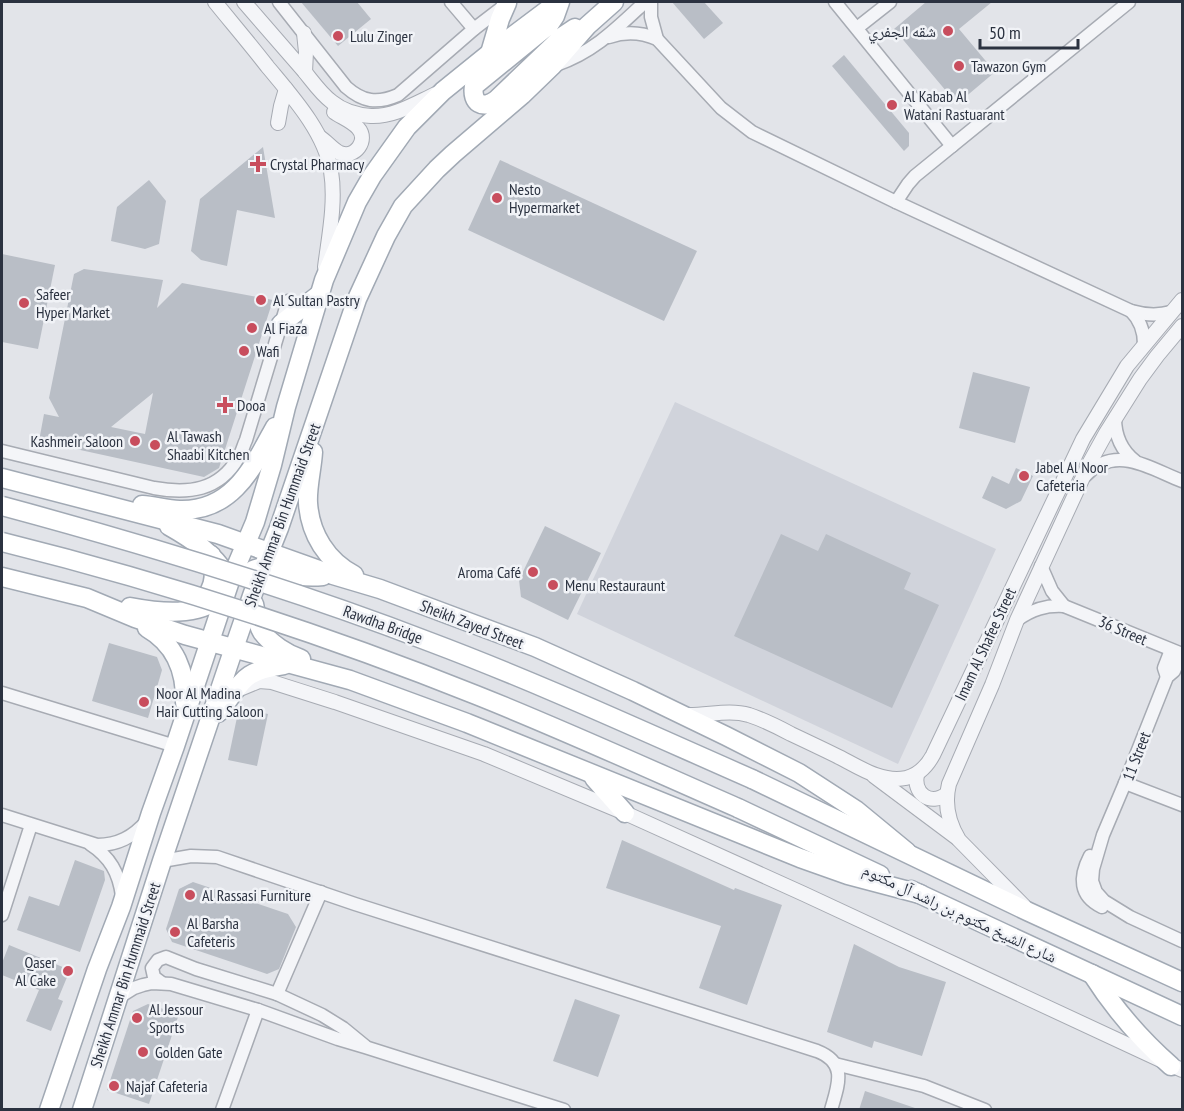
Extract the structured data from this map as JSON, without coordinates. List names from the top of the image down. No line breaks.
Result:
{"streets":{"main road":["Sheikh Ammar Bin Hummaid Street","Rawdha Bridge","Sheikh Zayed Street","شارع الشيخ مكتوم بن راشد آل مكتوم"],"street":["36 Street","Imam Al Shafee Street","11 Street"]},"crossings":[["Sheikh Ammar Bin Hummaid Street","Sheikh Zayed Street"],["Rawdha Bridge","شارع الشيخ مكتوم بن راشد آل مكتوم"],["Sheikh Zayed Street","شارع الشيخ مكتوم بن راشد آل مكتوم"],["36 Street","11 Street"],["Imam Al Shafee Street","شارع الشيخ مكتوم بن راشد آل مكتوم"]],"places":{"other":["شقه الجفري","Lulu Zinger","Tawazon Gym","Al Kabab Al Watani Rastuarant","Nesto Hypermarket","Al Sultan Pastry","Safeer Hyper Market","Al Fiaza","Wafi","Kashmeir Saloon","Al Tawash Shaabi Kitchen","Jabel Al Noor Cafeteria","Aroma Café","Menu Restauraunt","Noor Al Madina Hair Cutting Saloon","Al Rassasi Furniture","Al Barsha Cafeteris","Qaser Al Cake","Al Jessour Sports","Golden Gate","Najaf Cafeteria"],"health":["Crystal Pharmacy","Dooa"]},"scale_bar":"50 m"}
